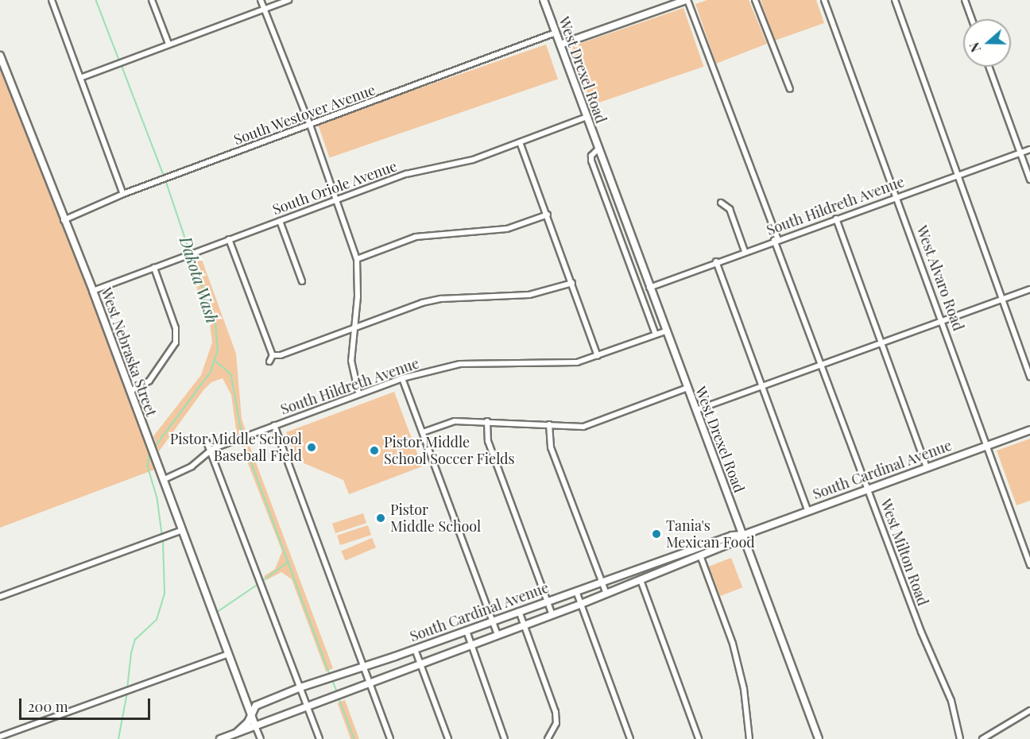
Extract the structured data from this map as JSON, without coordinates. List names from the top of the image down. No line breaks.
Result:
{"streets":{"main road":["South Cardinal Avenue"],"street":["West Drexel Road","South Westover Avenue","South Oriole Avenue","South Hildreth Avenue","West Alvaro Road","West Nebraska Street","West Milton Road"]},"crossings":[["West Drexel Road","South Westover Avenue"],["West Drexel Road","South Oriole Avenue"],["West Drexel Road","South Hildreth Avenue"],["West Drexel Road","South Cardinal Avenue"],["South Westover Avenue","West Nebraska Street"],["South Oriole Avenue","West Nebraska Street"],["South Hildreth Avenue","West Alvaro Road"],["South Hildreth Avenue","West Nebraska Street"],["South Hildreth Avenue","West Milton Road"],["West Alvaro Road","South Cardinal Avenue"],["West Nebraska Street","South Cardinal Avenue"],["South Cardinal Avenue","West Milton Road"]],"water":["Dakota Wash"],"places":["Pistor Middle School Baseball Field","Pistor Middle School Soccer Fields","Pistor Middle School","Tania's Mexican Food"],"scale_bar":"200 m","north":"left"}
